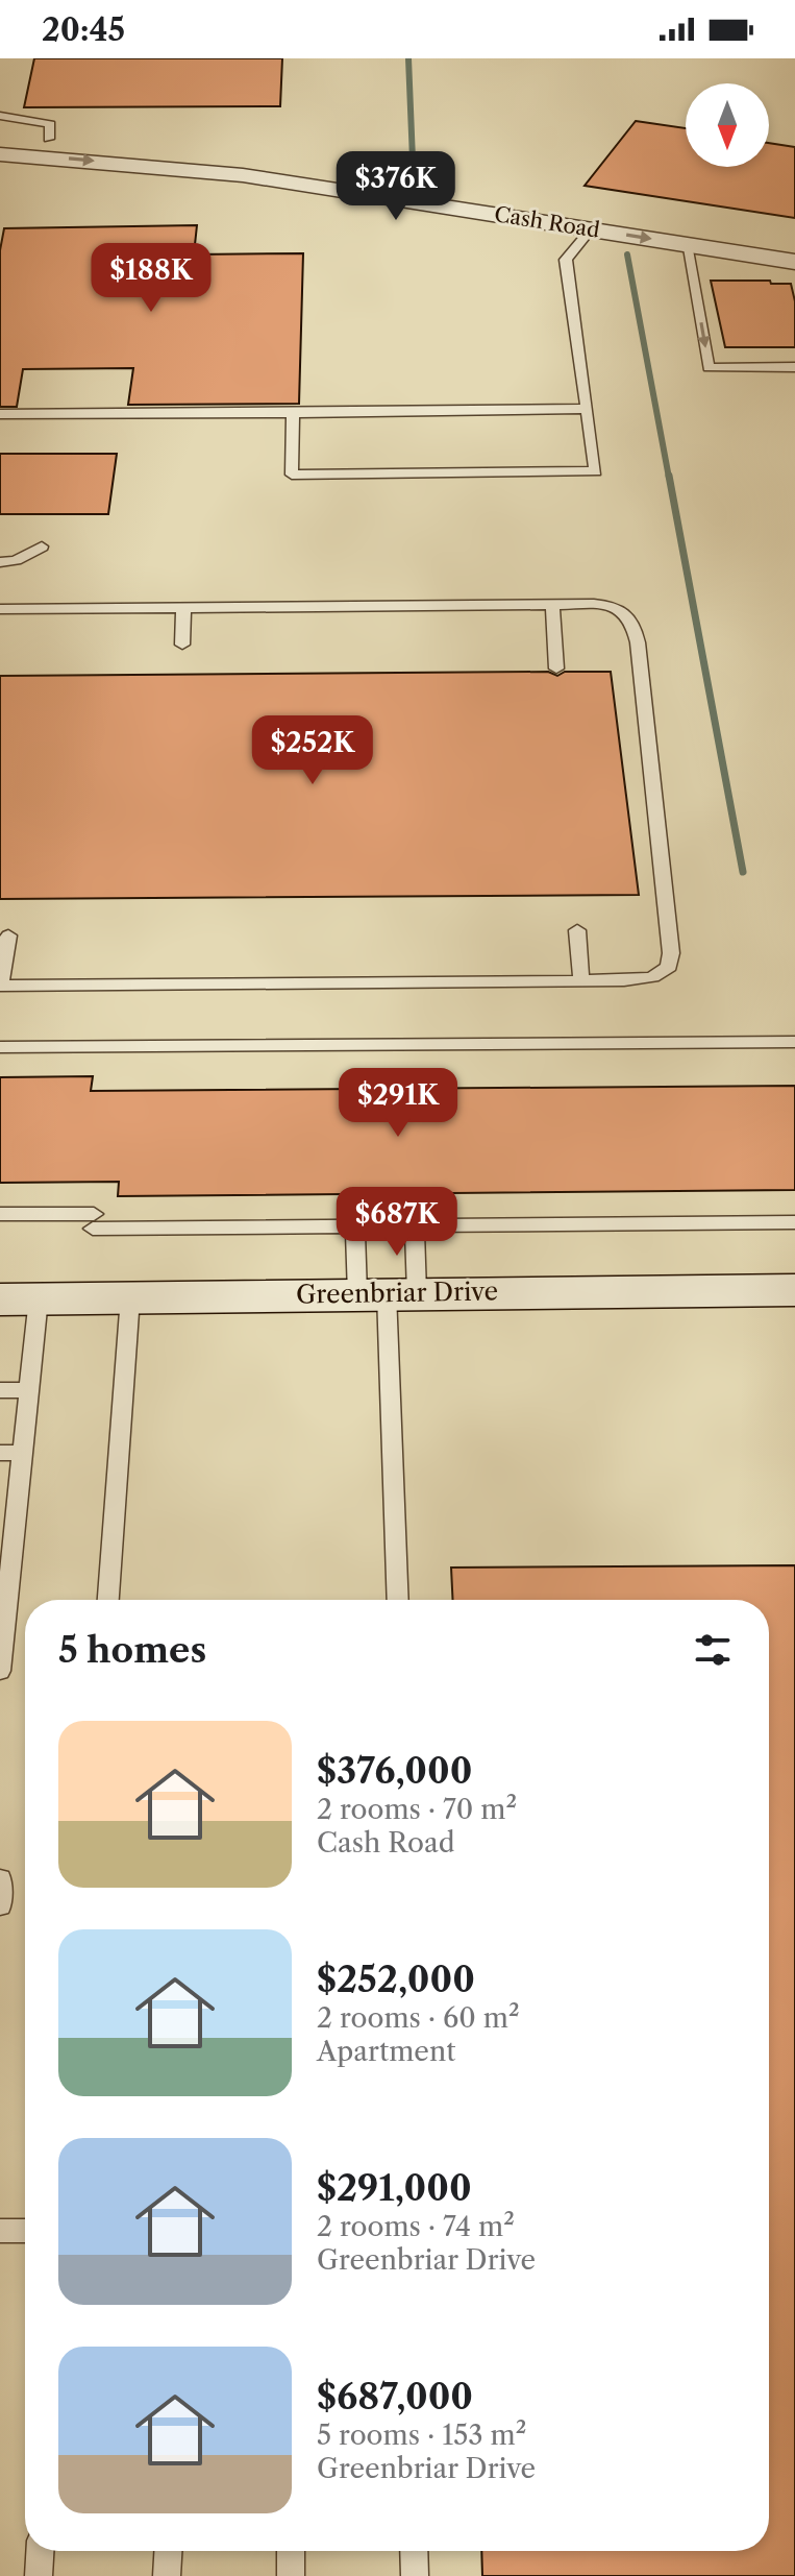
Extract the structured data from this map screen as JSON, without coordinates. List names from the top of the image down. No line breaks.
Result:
{"streets":{"street":["Cash Road","Greenbriar Drive"]},"north":"bottom","page":{"status":"20:45","price":["$376K","$188K","$252K","$291K","$687K"],"heading":"5 homes","list":[{"name":"$376,000","note":"2 rooms · 70 m² · Cash Road"},{"name":"$252,000","note":"2 rooms · 60 m² · Apartment"},{"name":"$291,000","note":"2 rooms · 74 m² · Greenbriar Drive"},{"name":"$687,000","note":"5 rooms · 153 m² · Greenbriar Drive"}]}}
